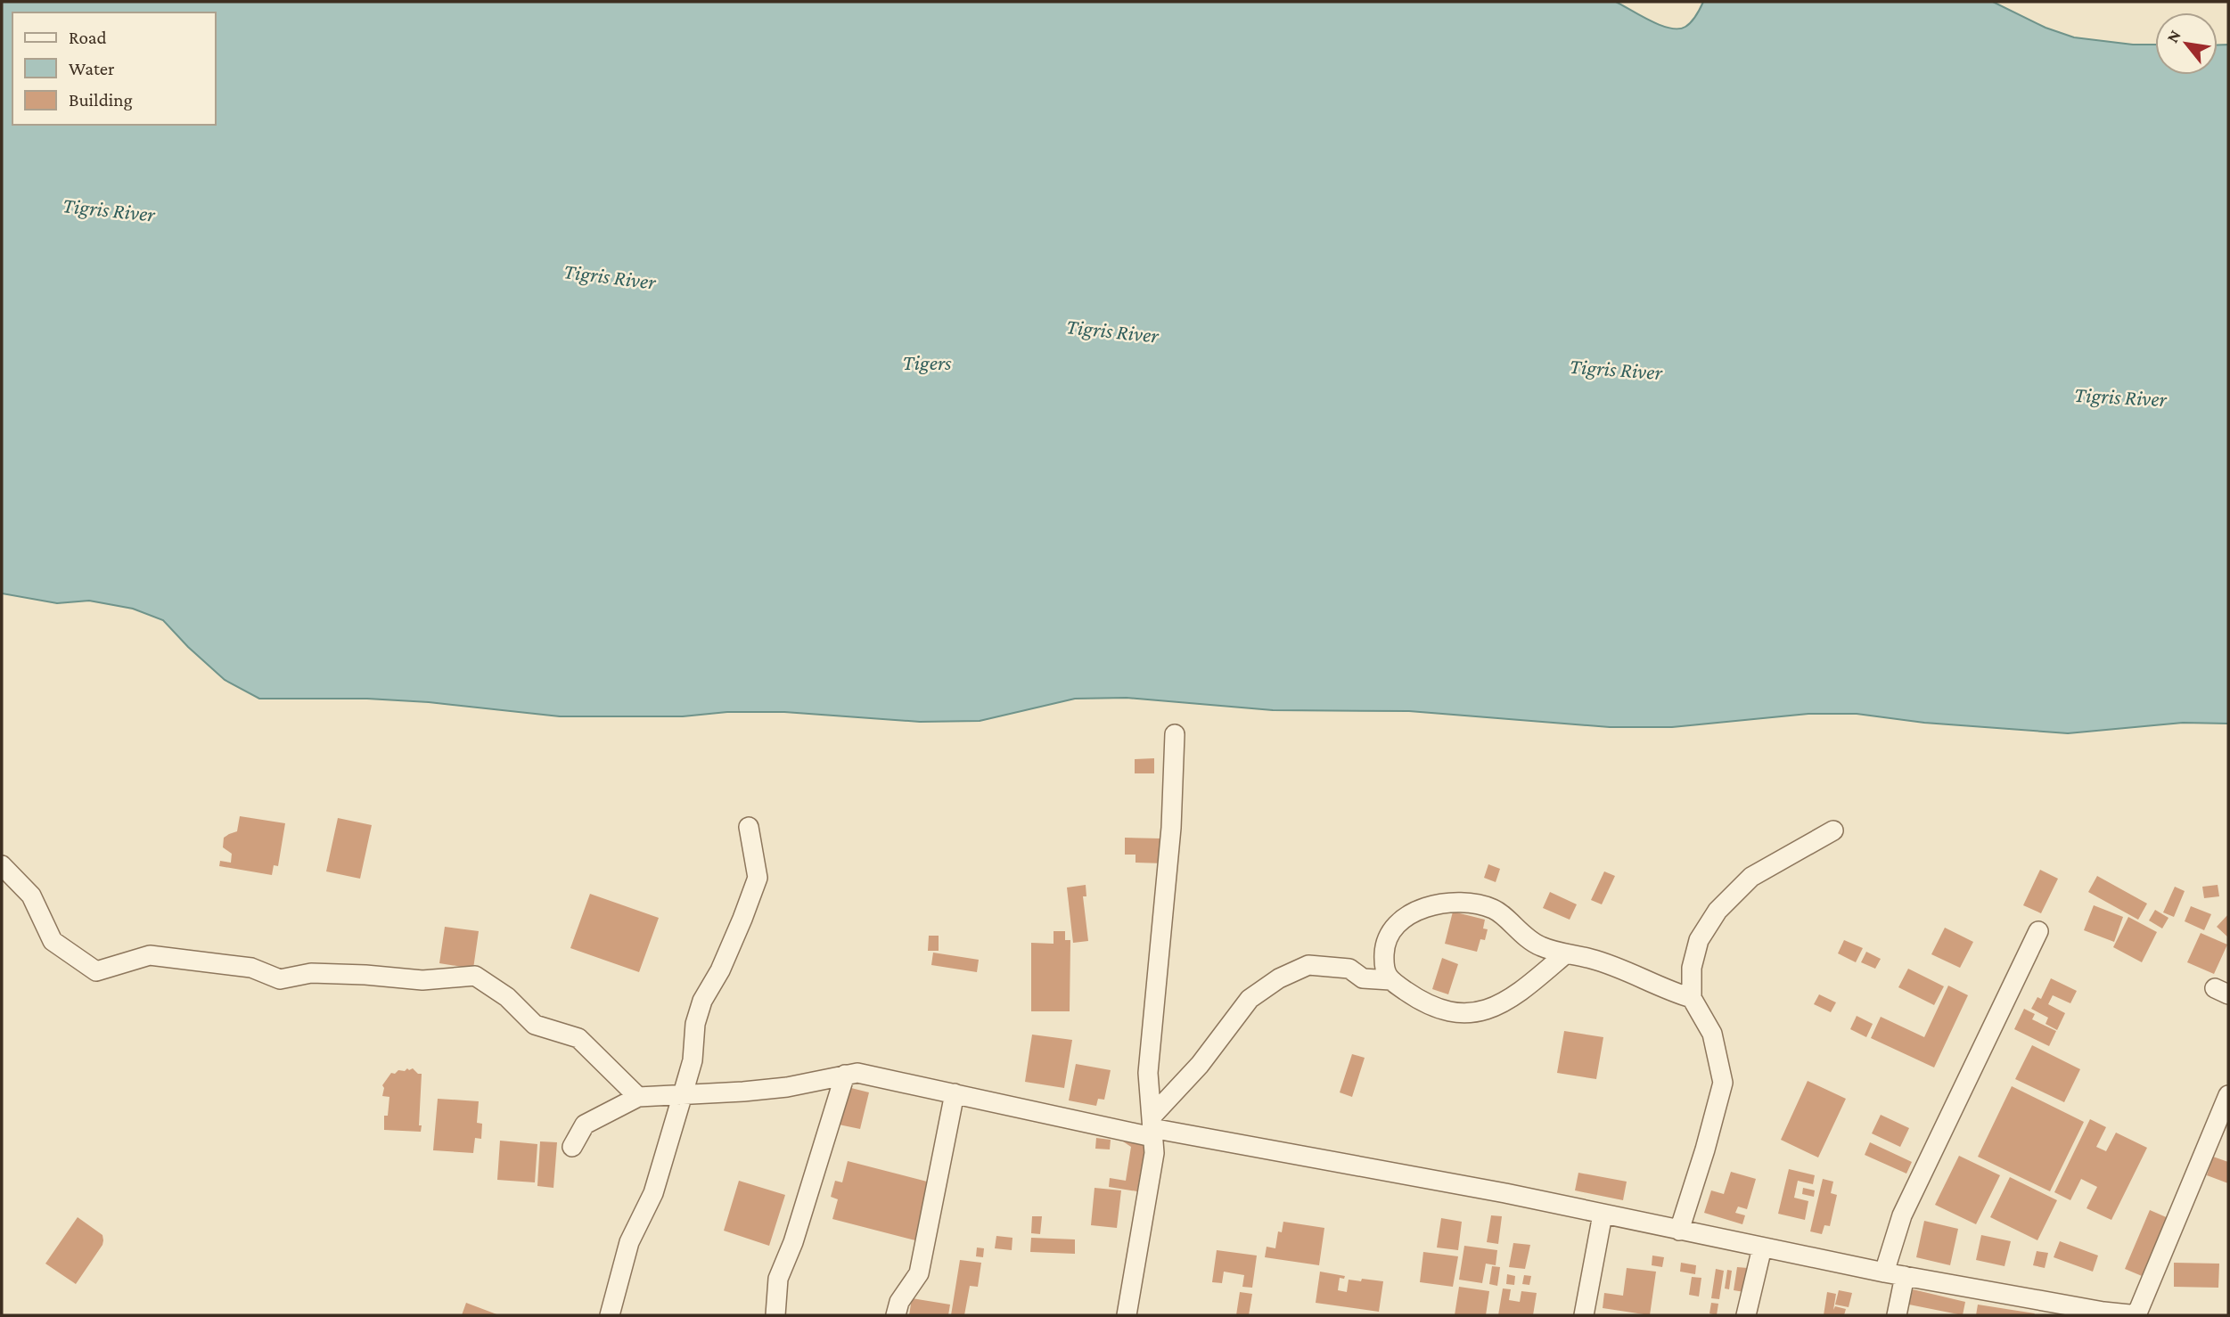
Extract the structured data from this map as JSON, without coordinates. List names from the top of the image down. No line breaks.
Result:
{"water":["Tigris River","Tigers"],"legend":["Road","Water","Building"],"north":"top left"}
